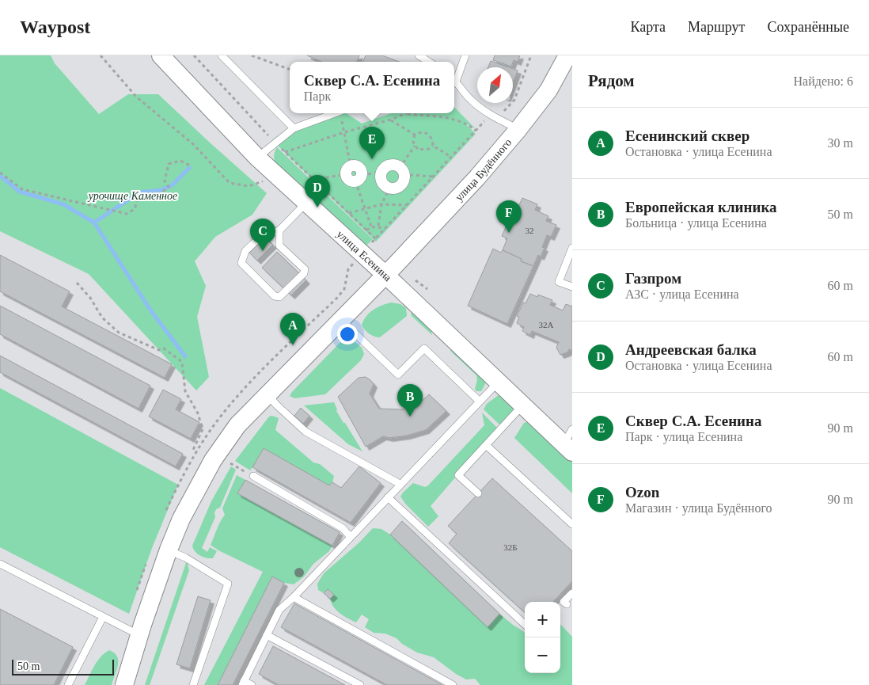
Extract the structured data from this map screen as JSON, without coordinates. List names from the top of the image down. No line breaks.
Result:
{"streets":{"street":["улица Будённого","улица Есенина"]},"crossings":[["улица Будённого","улица Есенина"]],"parks":["урочище Каменное"],"house_numbers":["32","32А","32Б"],"scale_bar":"50 m","north":"top right","page":{"header":"Waypost","nav":["Карта","Маршрут","Сохранённые"],"heading":["Рядом","Найдено: 6"],"popup":["Сквер С.А. Есенина","Парк"],"list":[{"mark":"A","name":"Есенинский сквер","note":"Остановка · улица Есенина","value":"30 m"},{"mark":"B","name":"Европейская клиника","note":"Больница · улица Есенина","value":"50 m"},{"mark":"C","name":"Газпром","note":"АЗС · улица Есенина","value":"60 m"},{"mark":"D","name":"Андреевская балка","note":"Остановка · улица Есенина","value":"60 m"},{"mark":"E","name":"Сквер С.А. Есенина","note":"Парк · улица Есенина","value":"90 m"},{"mark":"F","name":"Ozon","note":"Магазин · улица Будённого","value":"90 m"}],"pins":["E","D","F","C","A","B"],"map_buttons":["+","−"],"scale":"50 m"}}
